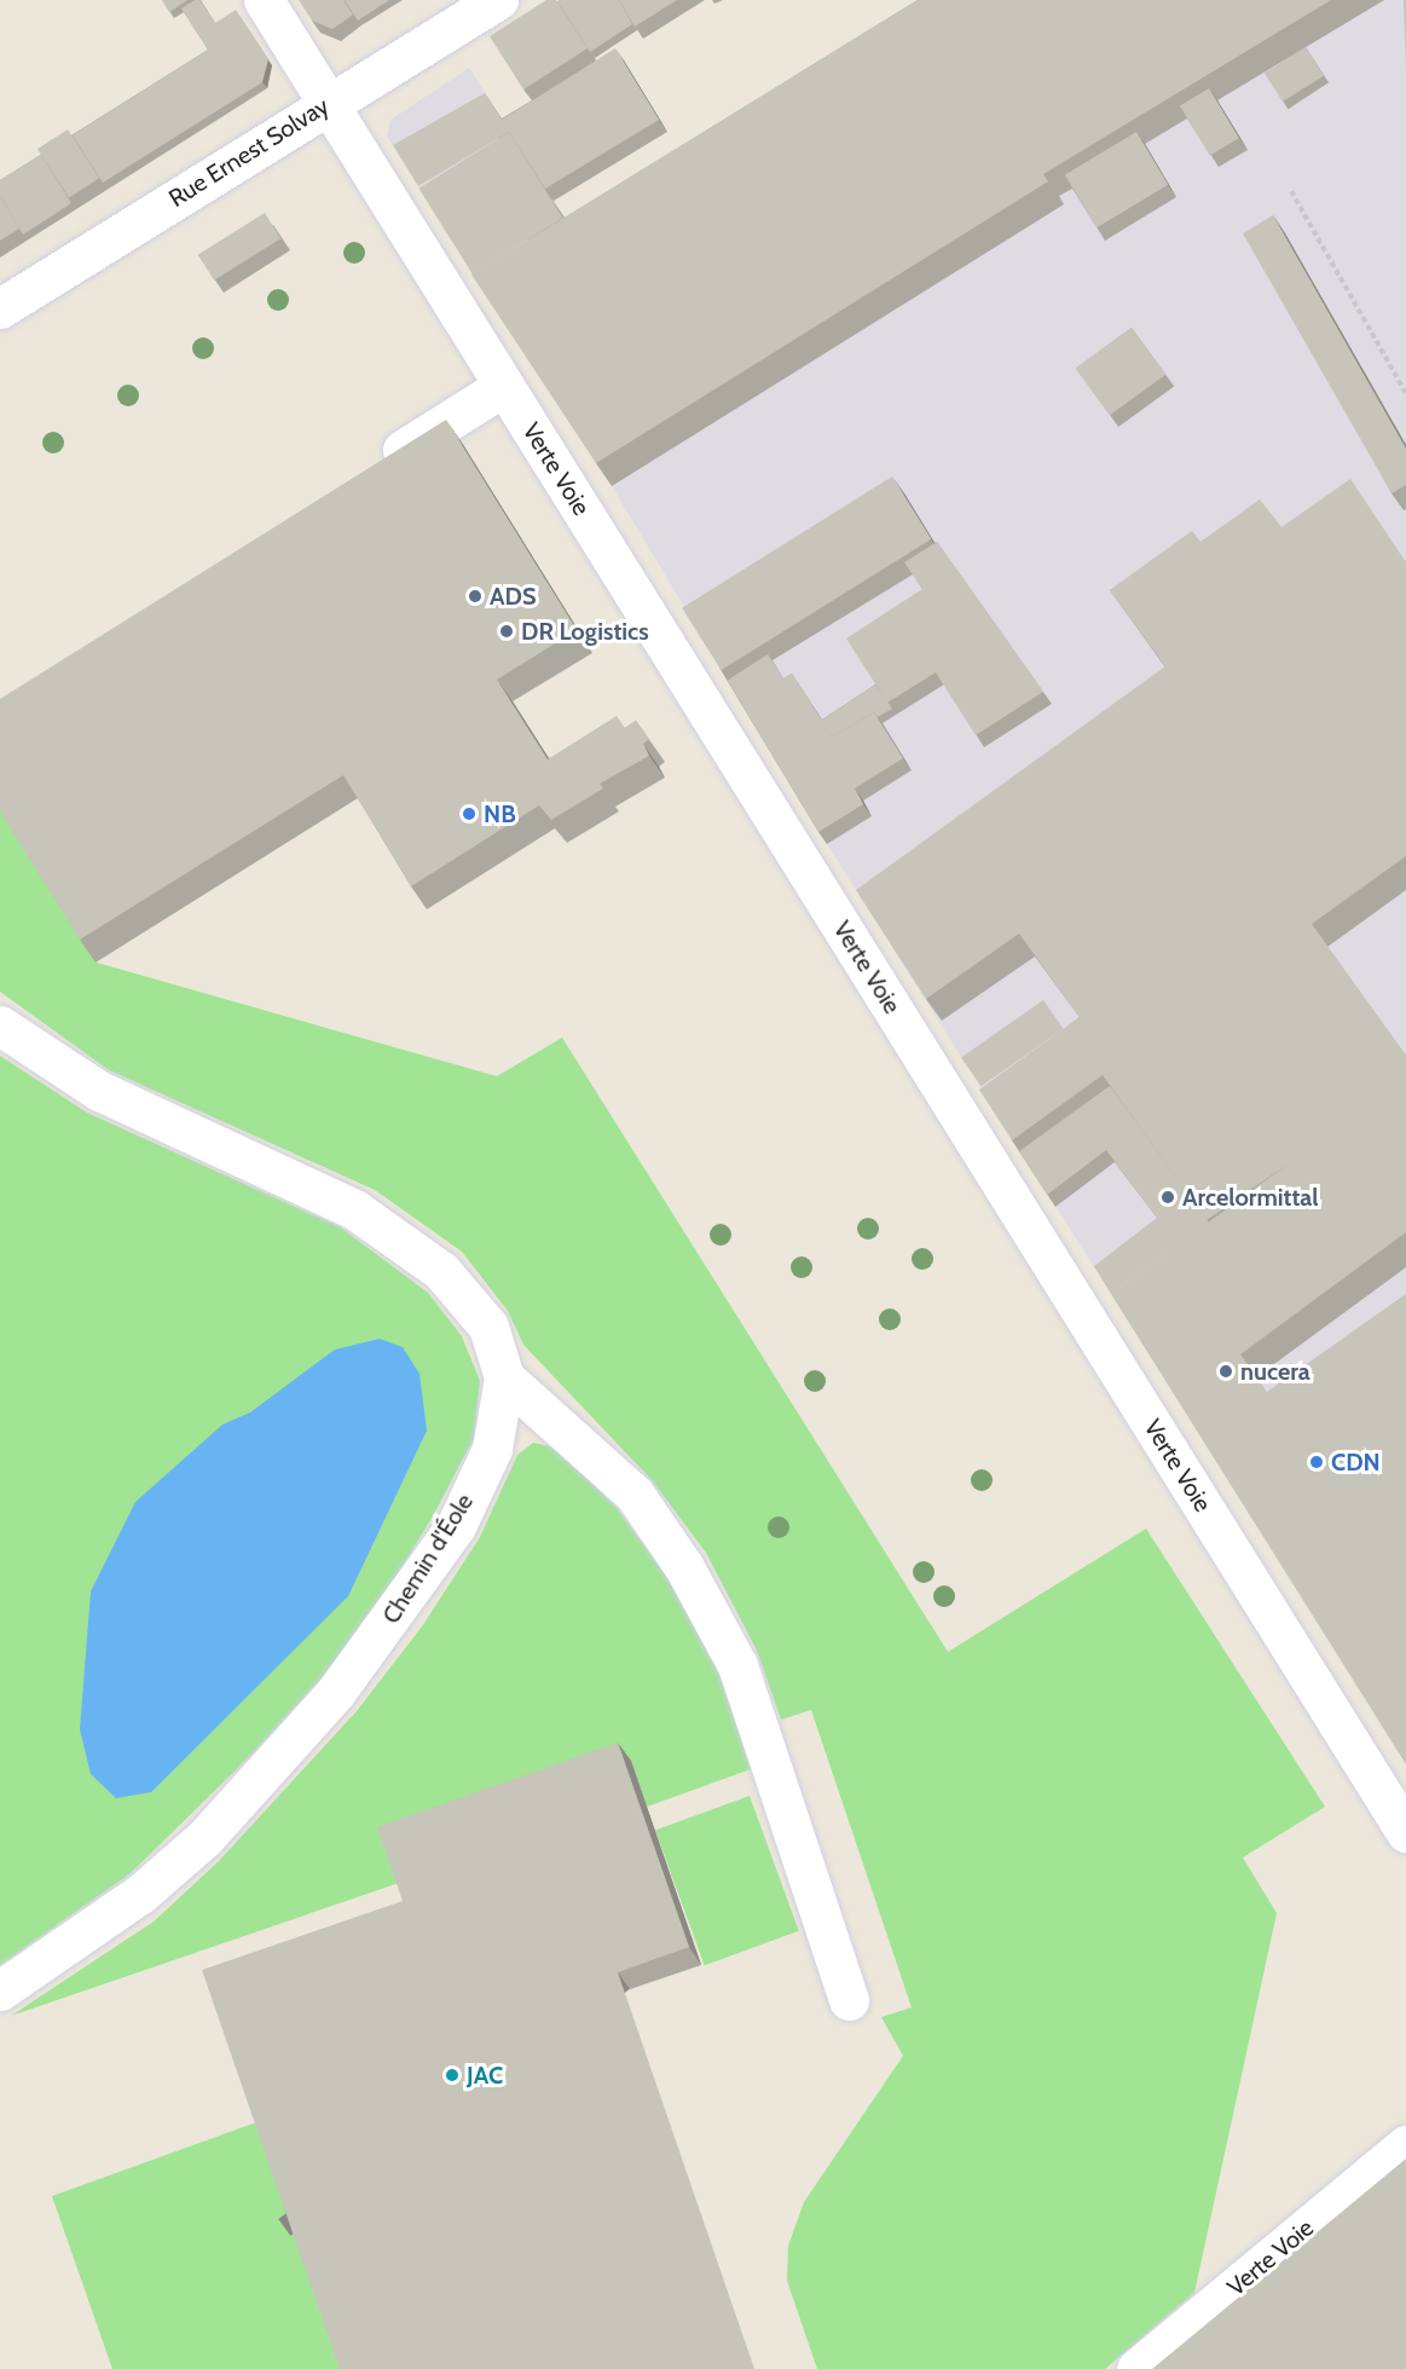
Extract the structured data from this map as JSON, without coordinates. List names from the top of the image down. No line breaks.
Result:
{"streets":{"street":["Rue Ernest Solvay","Verte Voie","Chemin d'Éole"]},"crossings":[["Rue Ernest Solvay","Verte Voie"]],"places":["ADS","DR Logistics","NB","Arcelormittal","nucera","CDN","JAC"]}
